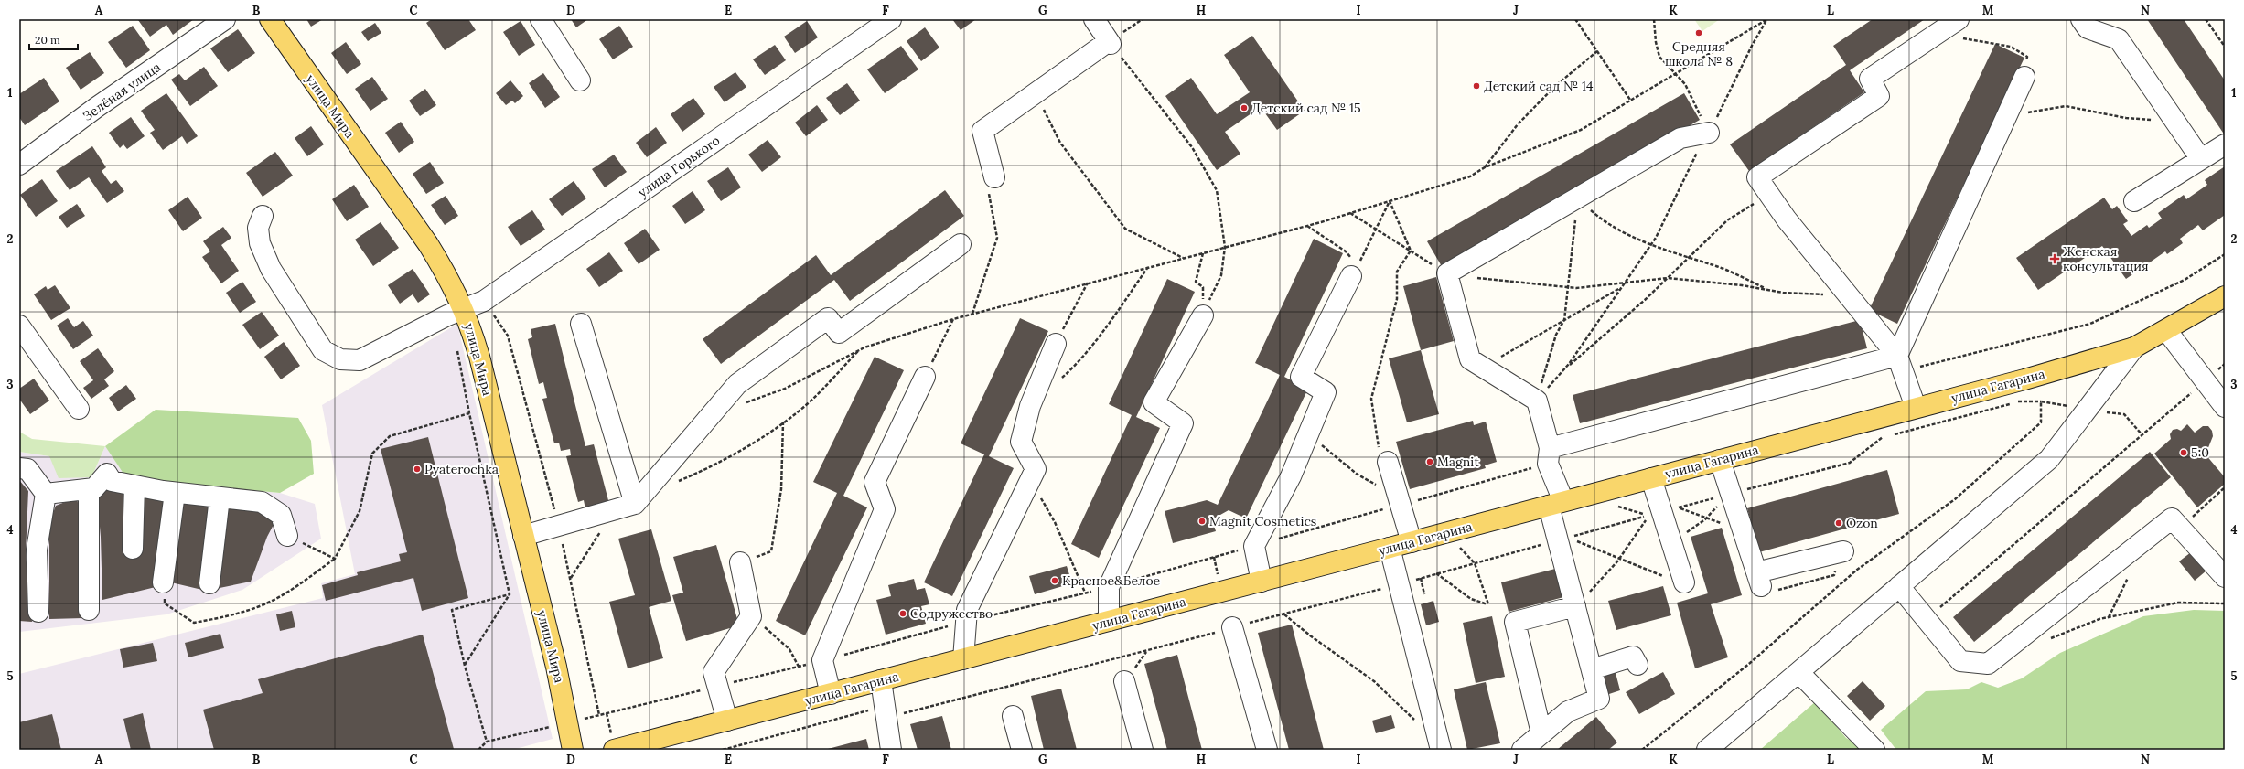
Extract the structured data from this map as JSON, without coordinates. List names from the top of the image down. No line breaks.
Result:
{"streets":{"main road":["улица Мира","улица Гагарина"],"street":["Зелёная улица","улица Горького"]},"crossings":[["улица Мира","улица Горького"]],"places":{"other":["Cредняя школа № 8","Детский сад № 14","Детский сад № 15","5:0","Magnit","Pyaterochka","Magnit Cosmetics","Ozon","Красное&Белое","Содружество"],"health":["Женская консультация"]},"scale_bar":"20 m","grid":{"columns":["A","B","C","D","E","F","G","H","I","J","K","L","M","N"],"rows":["1","2","3","4","5"]}}
